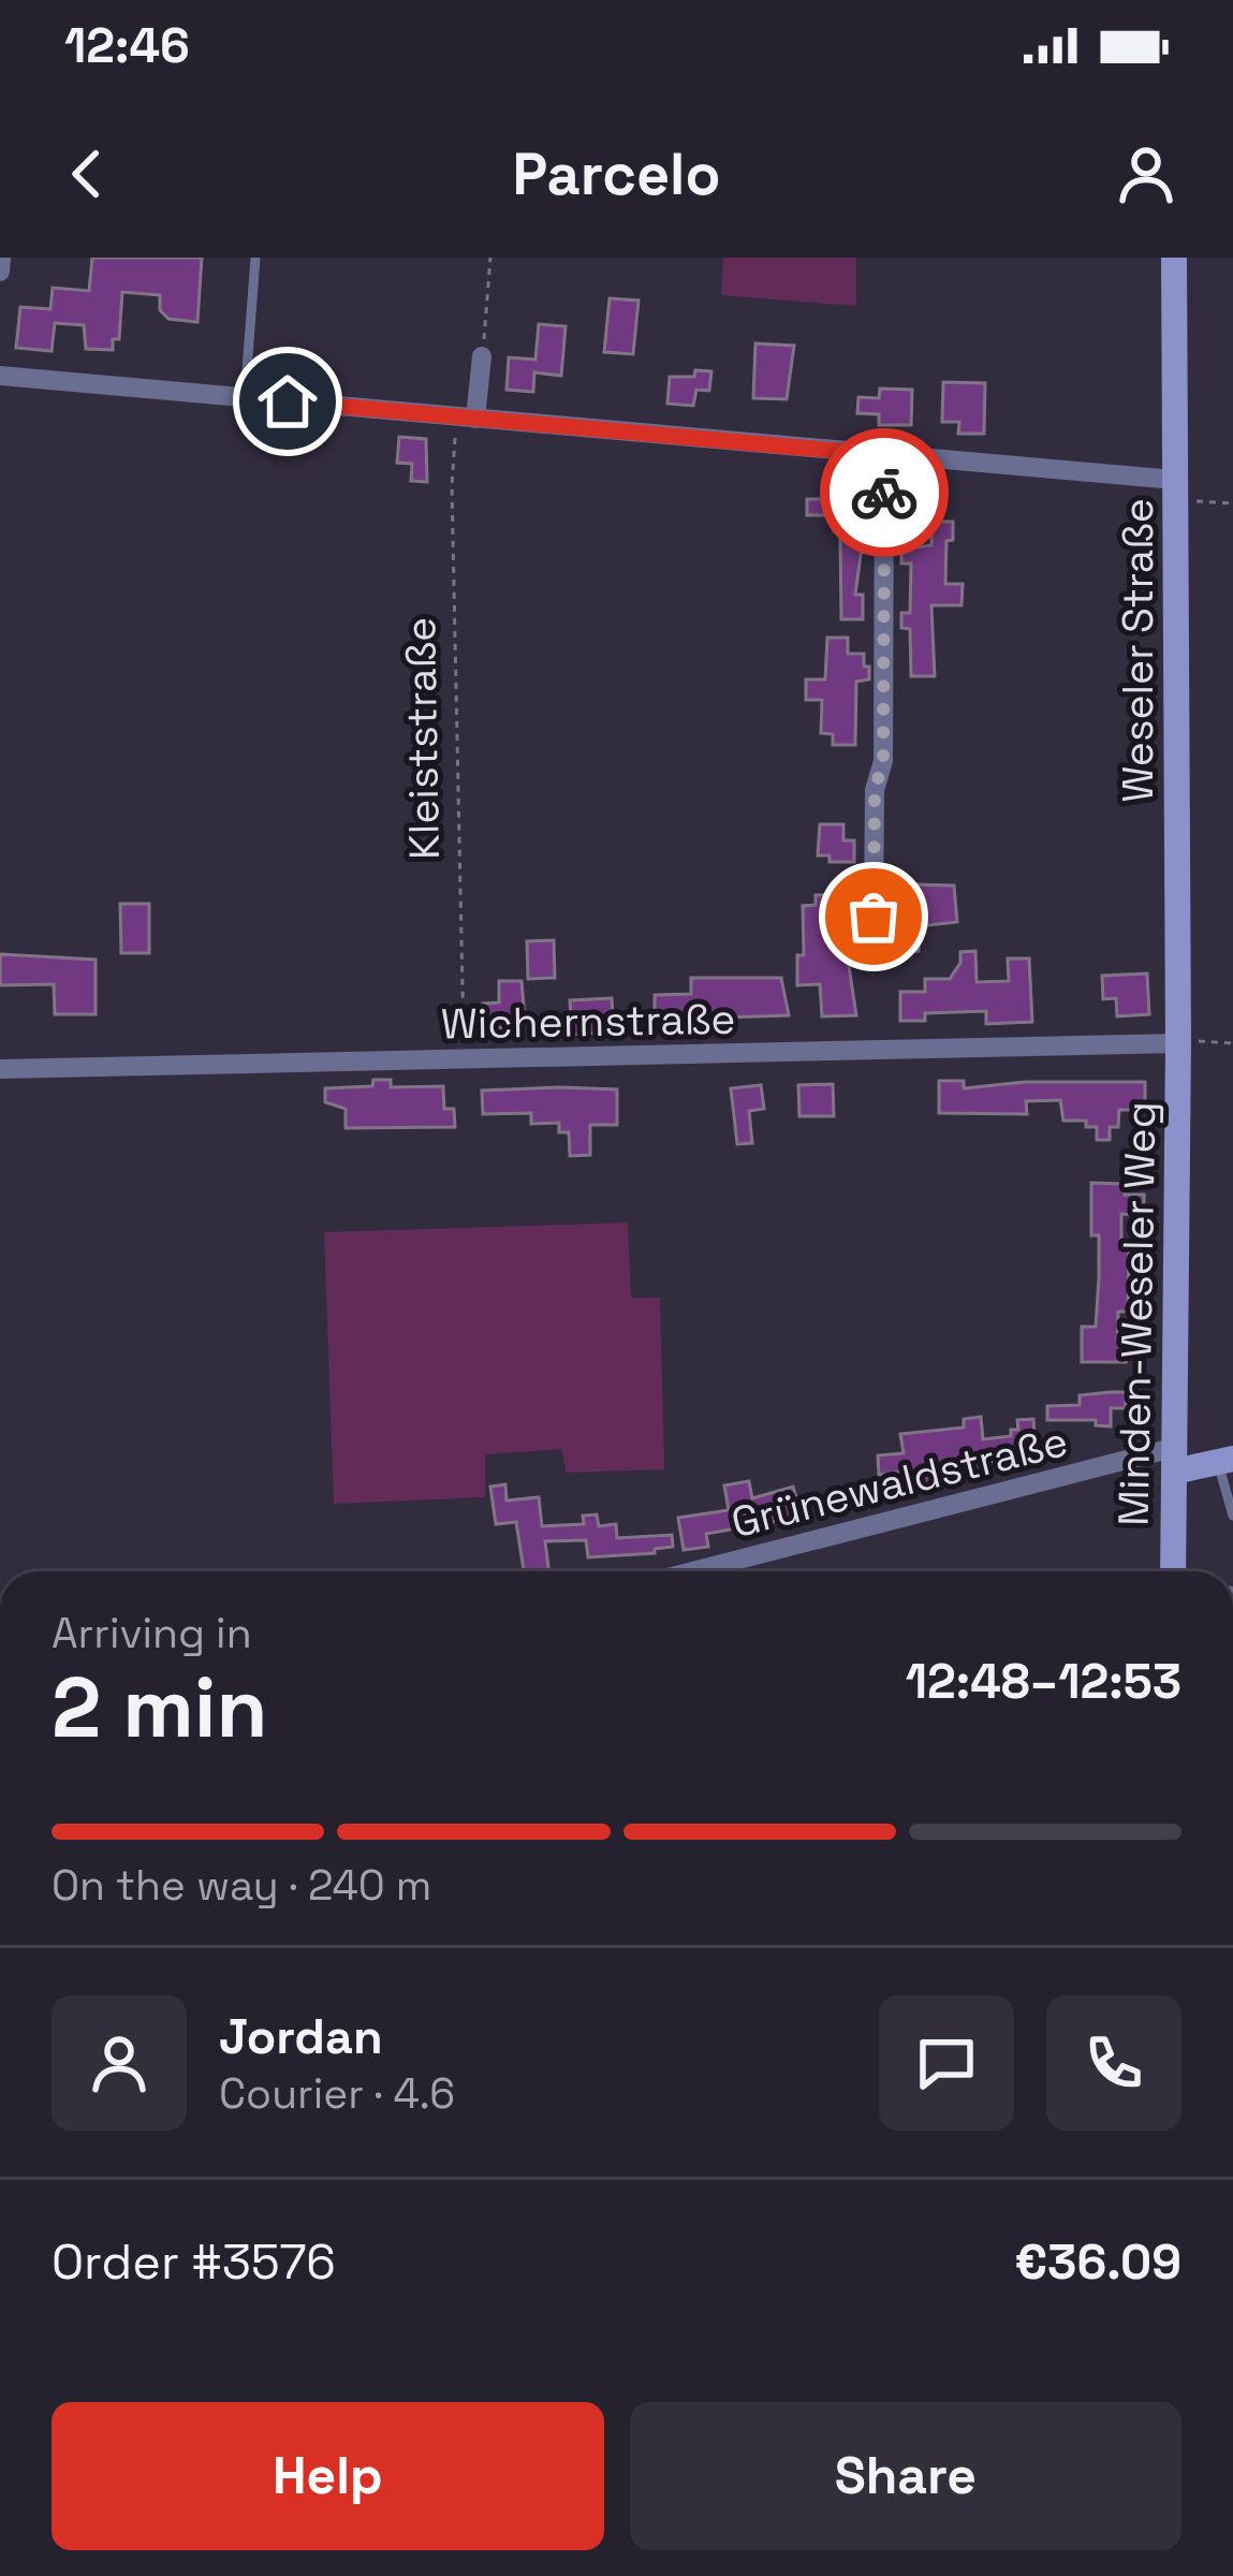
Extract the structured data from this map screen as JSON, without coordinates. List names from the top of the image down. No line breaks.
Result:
{"streets":{"street":["Weseler Straße","Wichernstraße","Minden-Weseler Weg","Grünewaldstraße"],"path":["Kleiststraße"]},"crossings":[["Weseler Straße","Wichernstraße"],["Weseler Straße","Minden-Weseler Weg"],["Kleiststraße","Wichernstraße"],["Wichernstraße","Minden-Weseler Weg"],["Minden-Weseler Weg","Grünewaldstraße"]],"page":{"status":"12:46","header":"Parcelo","heading":["2 min","Arriving in","12:48–12:53"],"panel":["Jordan","Courier · 4.6","Order #3576","€36.09"],"bar":"On the way · 240 m","buttons":["Help","Share"]}}
